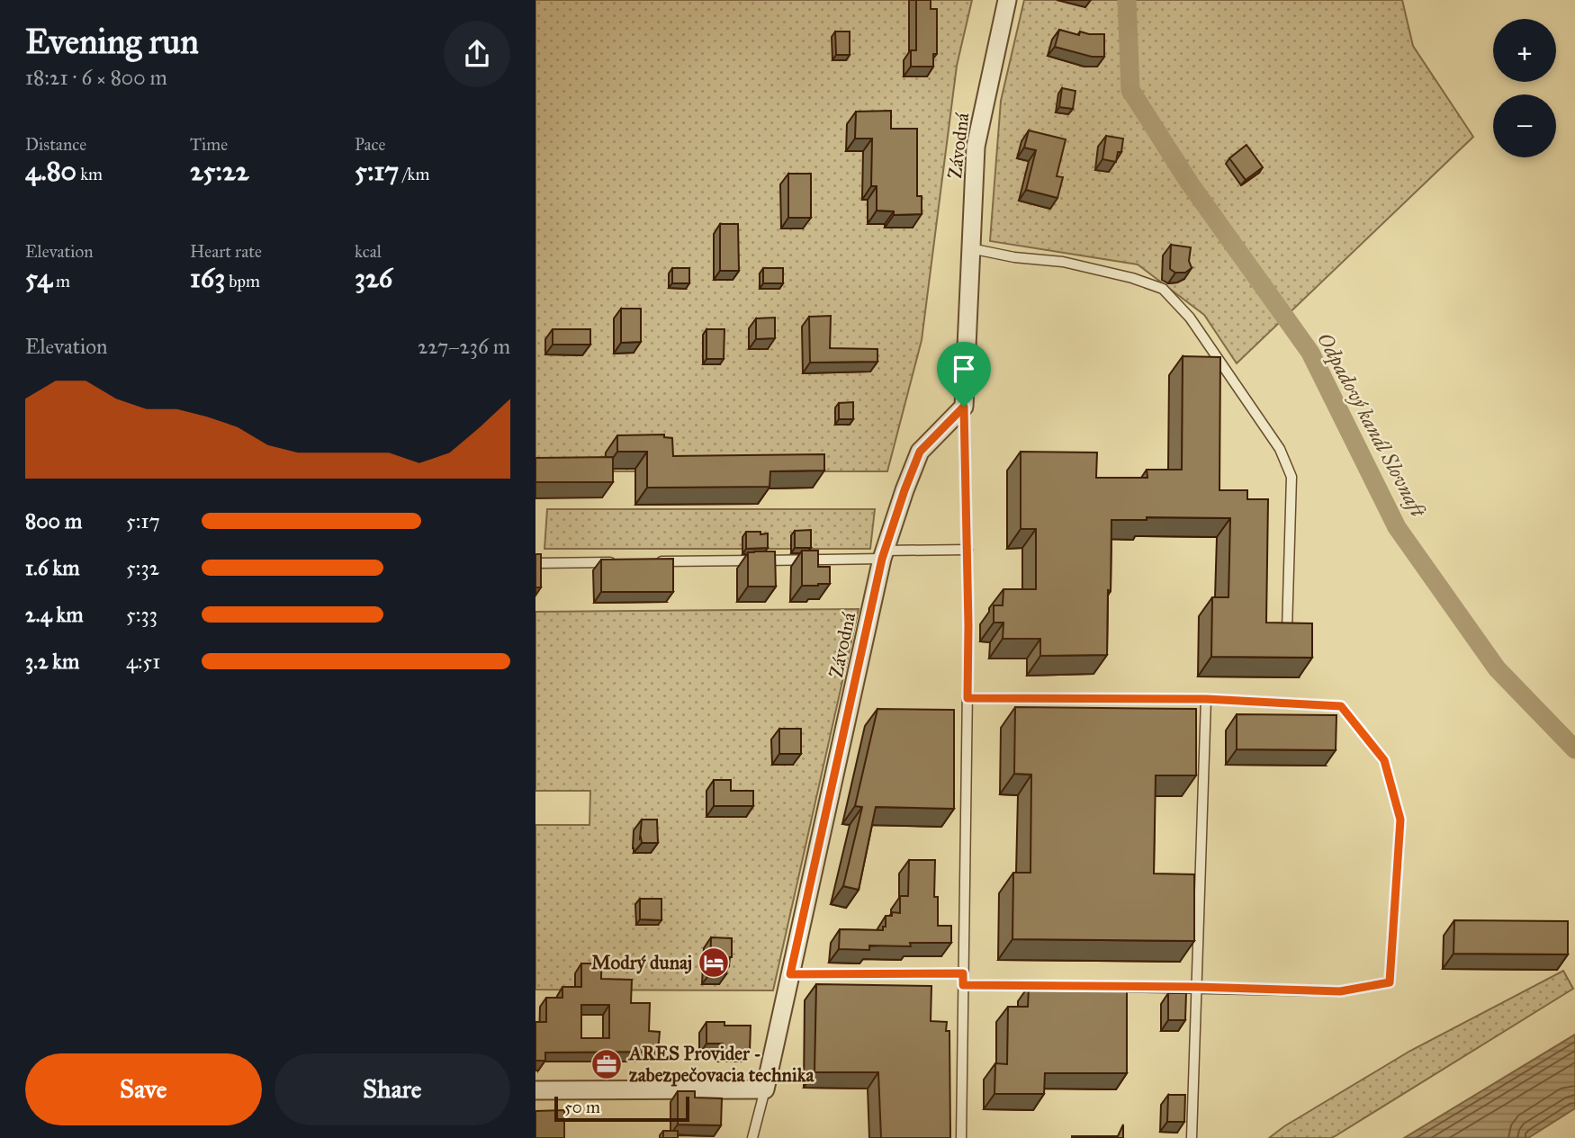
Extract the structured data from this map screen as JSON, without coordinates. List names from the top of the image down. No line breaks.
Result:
{"streets":{"street":["Závodná"]},"water":["Odpadový kanál Slovnaft"],"places":{"hotel":["Modrý dunaj"],"office":["ARES Provider - zabezpečovacia technika"]},"scale_bar":"50 m","page":{"heading":["Evening run","18:21 · 6 × 800 m"],"map_buttons":["+","−"],"stats":[["Distance","4.80 km"],["Time","25:22"],["Pace","5:17 /km"],["Elevation","54 m"],["Heart rate","163 bpm"],["kcal","326"]],"chart":["Elevation","227–236 m"],"list":[{"name":"800 m","note":"5:17"},{"name":"1.6 km","note":"5:32"},{"name":"2.4 km","note":"5:33"},{"name":"3.2 km","note":"4:51"}],"buttons":["Save","Share"],"scale":"50 m"}}
